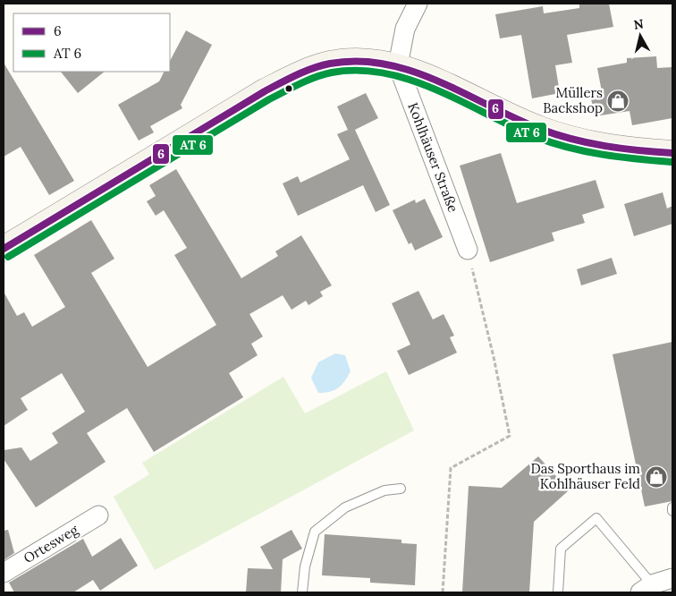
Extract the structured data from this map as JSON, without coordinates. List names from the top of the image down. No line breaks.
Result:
{"streets":{"street":["Kohlhäuser Straße","Ortesweg"]},"places":{"shop":["Müllers Backshop","Das Sporthaus im Kohlhäuser Feld"]},"lines":["transit line 6"],"legend":["6","AT 6"],"north":"top"}
